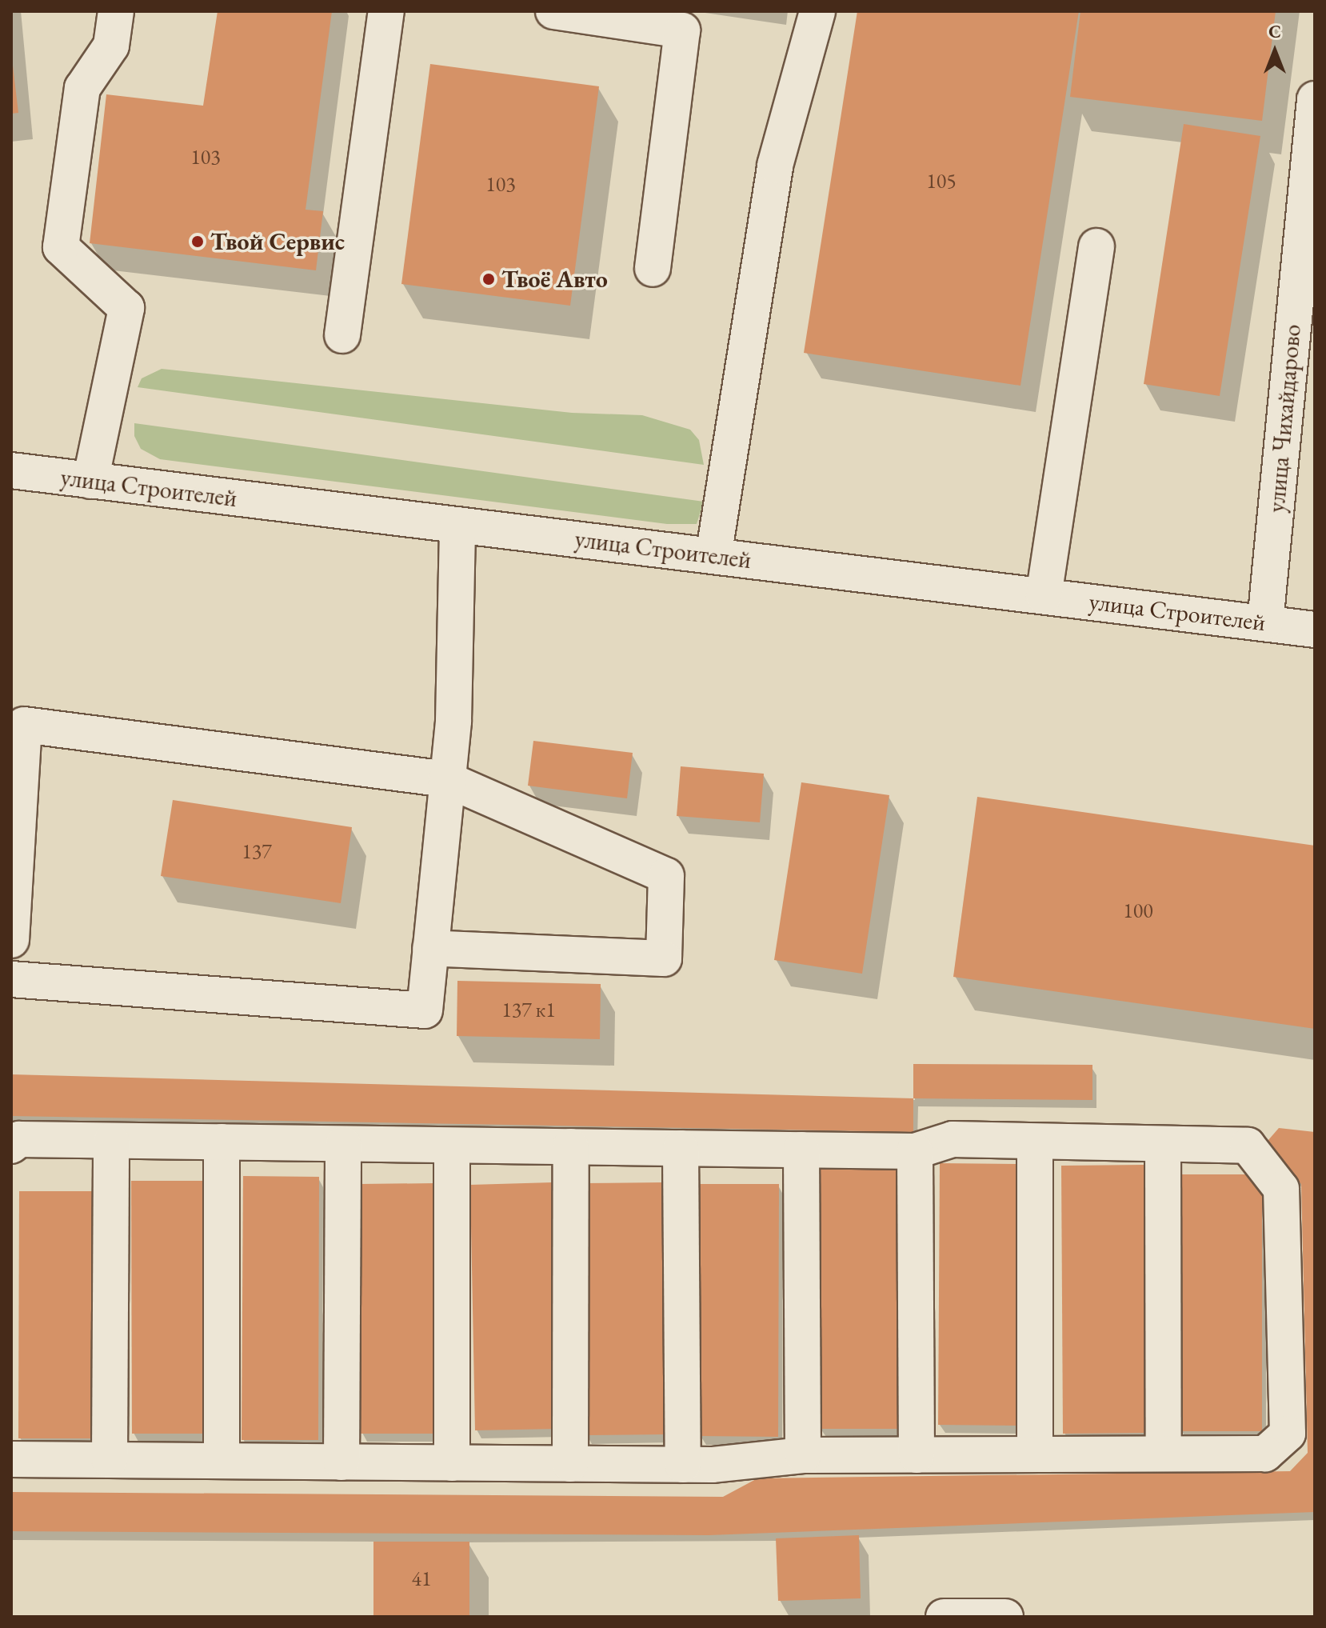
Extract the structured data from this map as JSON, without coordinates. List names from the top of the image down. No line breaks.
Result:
{"streets":{"street":["улица Чихайдарово","улица Строителей"]},"crossings":[["улица Чихайдарово","улица Строителей"]],"places":["Твой Сервис","Твоё Авто"],"house_numbers":["103","105","103","137","100","137 к1","41"],"north":"top"}
